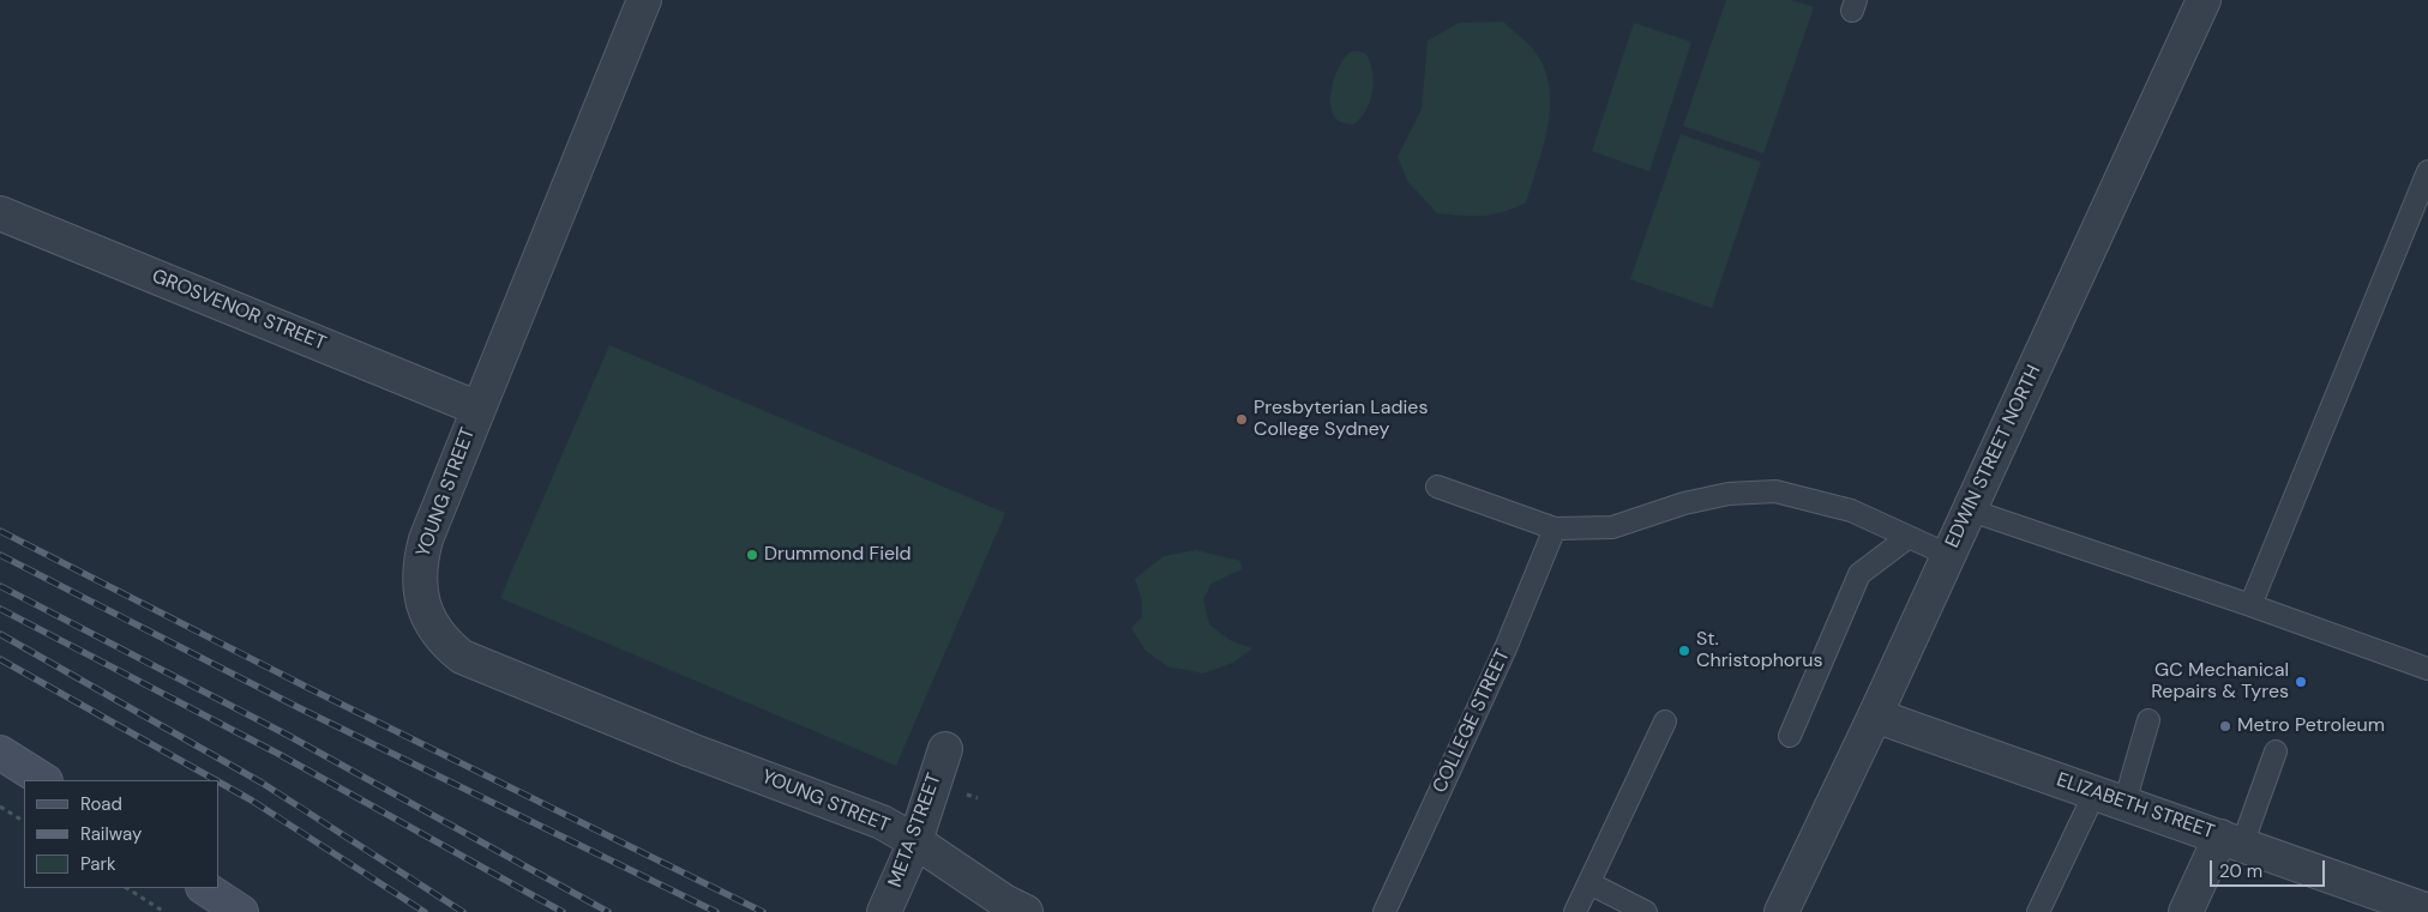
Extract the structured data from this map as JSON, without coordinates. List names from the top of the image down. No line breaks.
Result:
{"streets":{"street":["GROSVENOR STREET","EDWIN STREET NORTH","YOUNG STREET","ELIZABETH STREET","META STREET"],"lane":["COLLEGE STREET"]},"crossings":[["GROSVENOR STREET","YOUNG STREET"],["EDWIN STREET NORTH","ELIZABETH STREET"],["YOUNG STREET","META STREET"]],"places":["Presbyterian Ladies College Sydney","Drummond Field","St. Christophorus","GC Mechanical Repairs & Tyres","Metro Petroleum"],"legend":["Road","Railway","Park"],"scale_bar":"20 m"}
